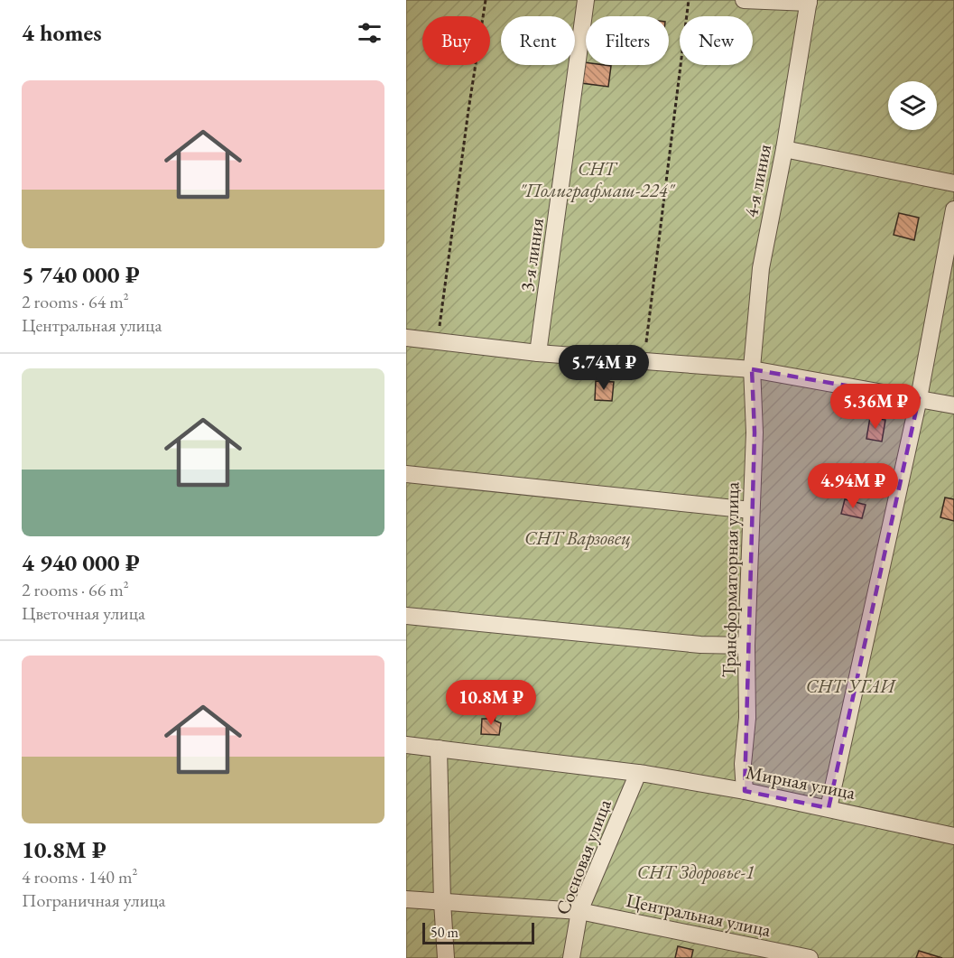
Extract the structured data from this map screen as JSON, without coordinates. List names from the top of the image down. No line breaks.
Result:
{"streets":{"street":["4-я линия","3-я линия","Трансформаторная улица","Мирная улица","Сосновая улица","Центральная улица"]},"crossings":[["4-я линия","Трансформаторная улица"],["Трансформаторная улица","Мирная улица"],["Мирная улица","Сосновая улица"],["Сосновая улица","Центральная улица"]],"parks":["СНТ \"Полиграфмаш-224\"","СНТ Варзовец","СНТ УГАИ","СНТ Здоровье-1"],"scale_bar":"50 m","page":{"heading":"4 homes","chip":["Buy","Rent","Filters","New"],"list":[{"name":"5 740 000 ₽","note":"2 rooms · 64 m² · Центральная улица"},{"name":"4 940 000 ₽","note":"2 rooms · 66 m² · Цветочная улица"},{"name":"10.8M ₽","note":"4 rooms · 140 m² · Пограничная улица"}],"price":["5.74M ₽","5.36M ₽","4.94M ₽","10.8M ₽"],"scale":"50 m"}}
